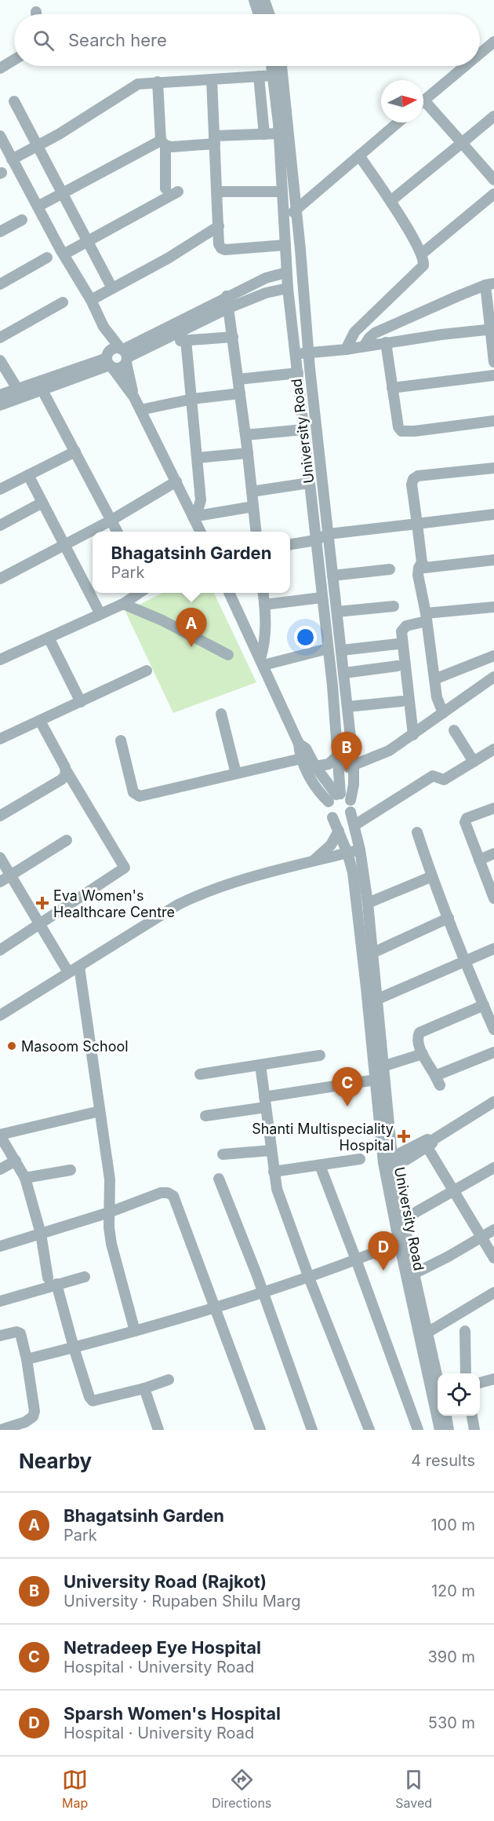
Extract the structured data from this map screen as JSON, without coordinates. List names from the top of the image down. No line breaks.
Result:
{"streets":{"street":["University Road"]},"places":{"health":["Eva Women's Healthcare Centre","Shanti Multispeciality Hospital"],"other":["Masoom School"]},"north":"right","page":{"search":"Search here","popup":["Bhagatsinh Garden","Park"],"pins":["A","B","C","D"],"heading":["Nearby","4 results"],"list":[{"mark":"A","name":"Bhagatsinh Garden","note":"Park","value":"100 m"},{"mark":"B","name":"University Road (Rajkot)","note":"University · Rupaben Shilu Marg","value":"120 m"},{"mark":"C","name":"Netradeep Eye Hospital","note":"Hospital · University Road","value":"390 m"},{"mark":"D","name":"Sparsh Women's Hospital","note":"Hospital · University Road","value":"530 m"}],"nav":["Map","Directions","Saved"]}}
